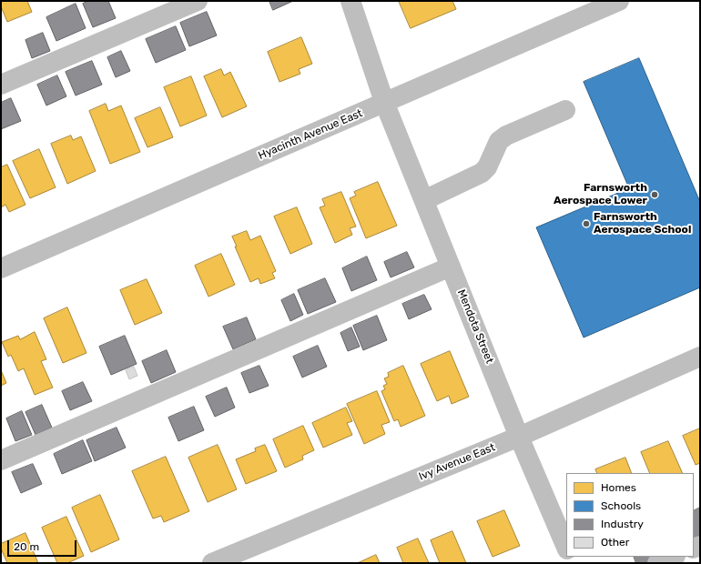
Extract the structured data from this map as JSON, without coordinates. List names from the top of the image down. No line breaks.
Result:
{"streets":{"street":["Hyacinth Avenue East","Mendota Street","Ivy Avenue East"]},"crossings":[["Hyacinth Avenue East","Mendota Street"],["Mendota Street","Ivy Avenue East"]],"places":["Farnsworth Aerospace Lower","Farnsworth Aerospace School"],"legend":["Homes","Schools","Industry","Other"],"scale_bar":"20 m"}
